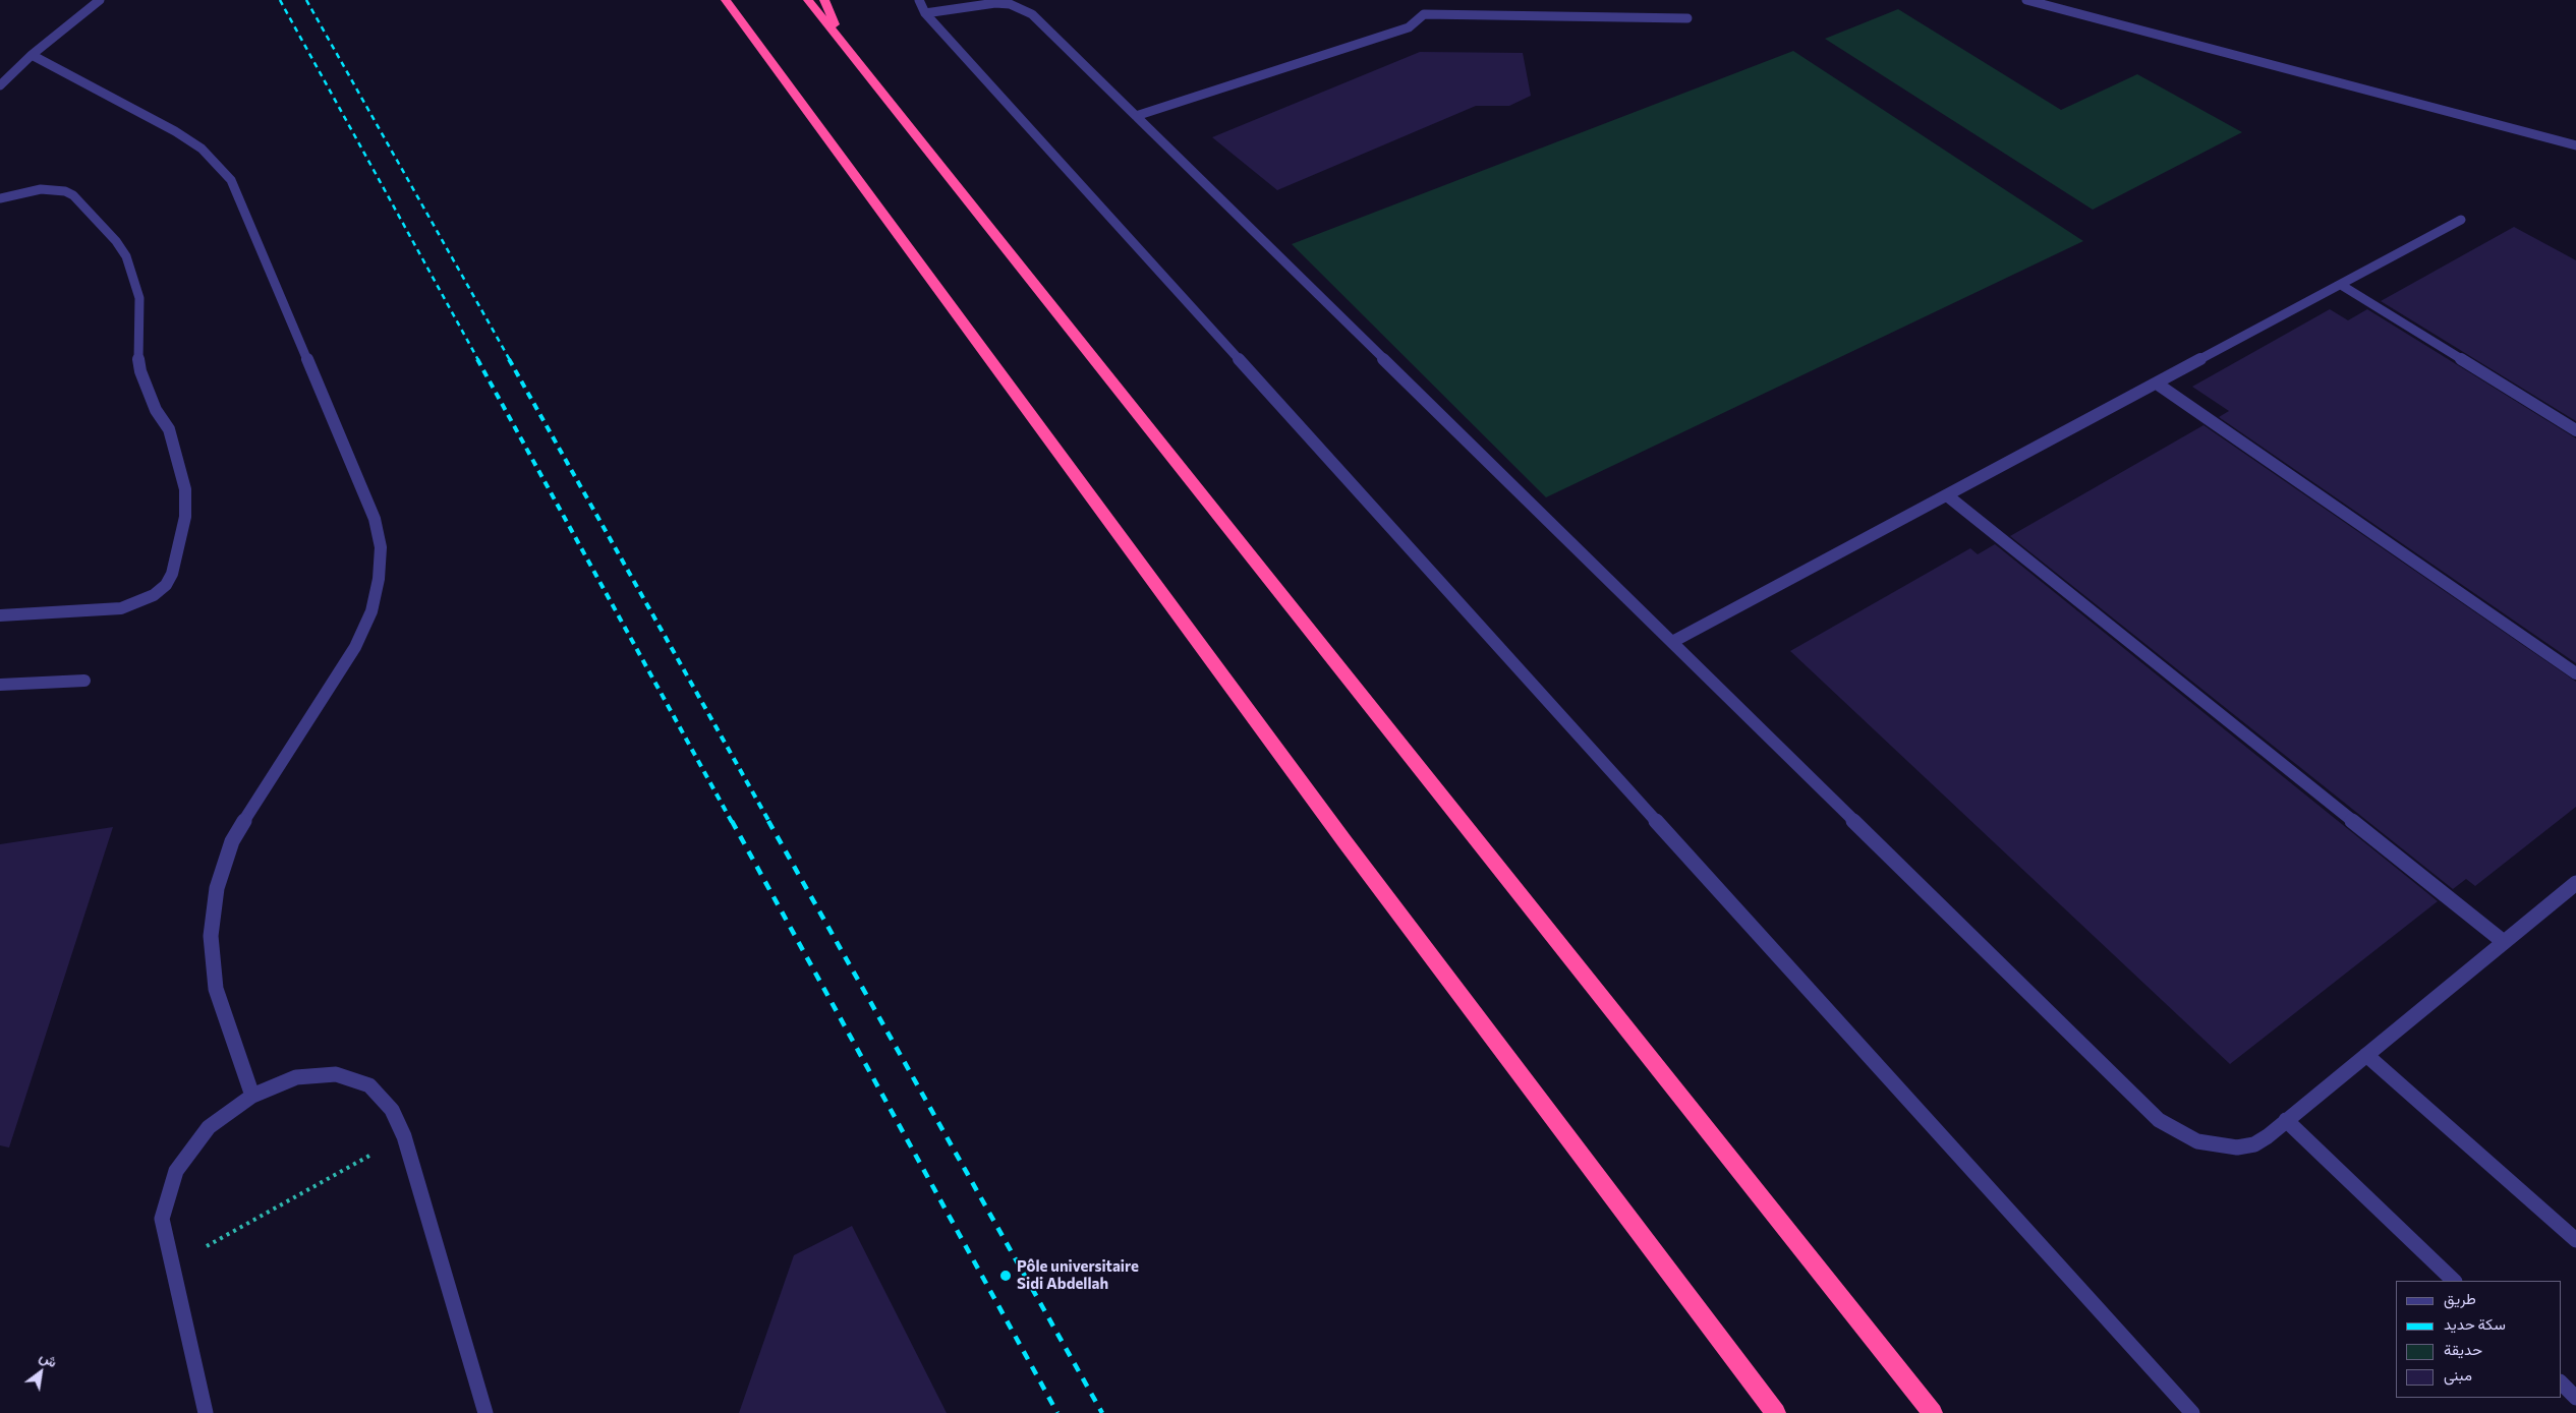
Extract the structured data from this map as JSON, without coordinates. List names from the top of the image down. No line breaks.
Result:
{"places":["Pôle universitaire Sidi Abdellah"],"legend":["طريق","سكة حديد","حديقة","مبنى"],"north":"top right"}
